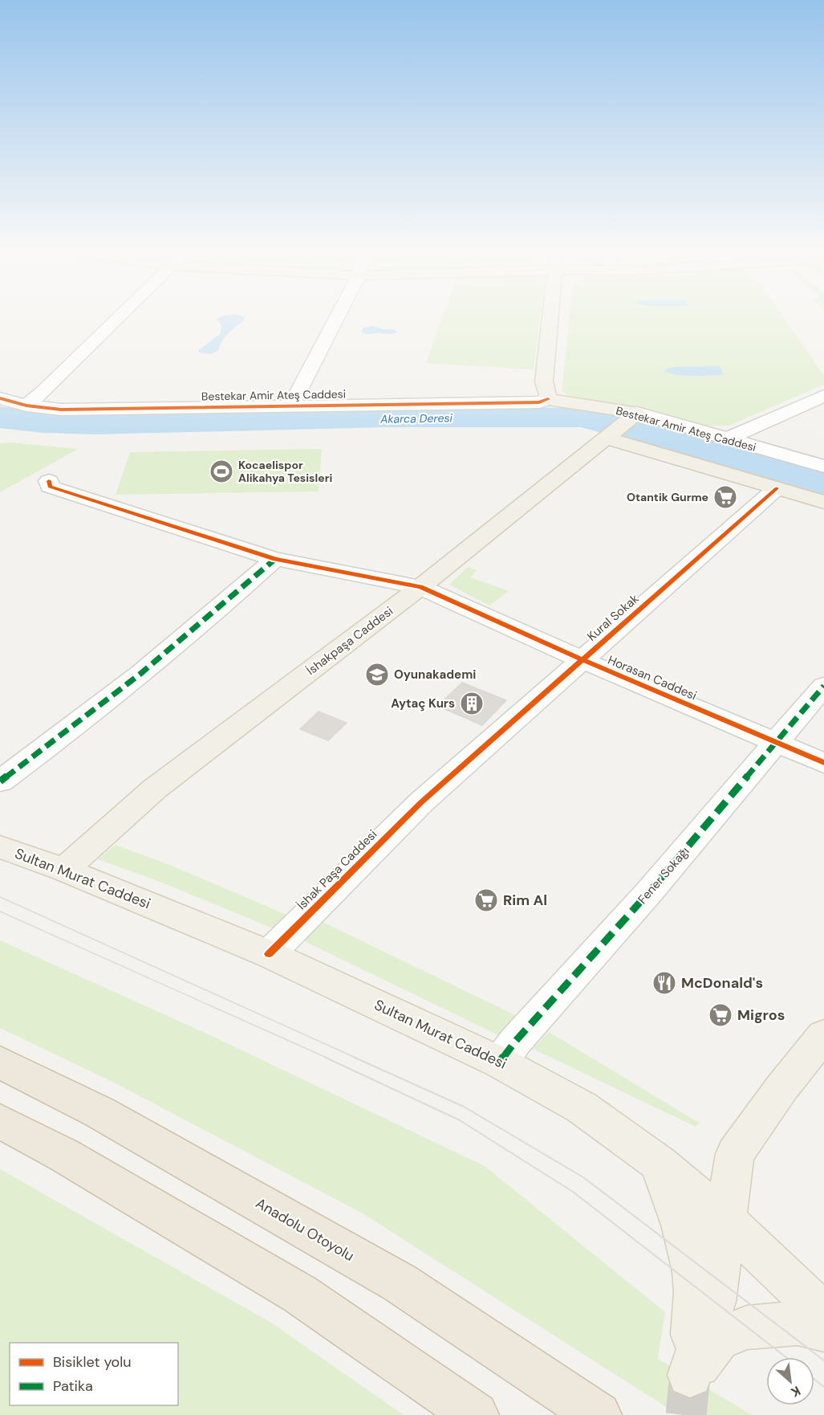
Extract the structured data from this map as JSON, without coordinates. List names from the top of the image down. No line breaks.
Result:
{"streets":{"highway":["Anadolu Otoyolu"],"main road":["Bestekar Amir Ateş Caddesi","İshakpaşa Caddesi","Sultan Murat Caddesi"],"street":["Kural Sokak","Horasan Caddesi","İshak Paşa Caddesi","Fener Sokağı"]},"crossings":[["Bestekar Amir Ateş Caddesi","İshakpaşa Caddesi"],["Kural Sokak","Horasan Caddesi"],["Kural Sokak","İshak Paşa Caddesi"],["İshakpaşa Caddesi","Horasan Caddesi"],["İshakpaşa Caddesi","Sultan Murat Caddesi"],["Horasan Caddesi","Fener Sokağı"],["İshak Paşa Caddesi","Sultan Murat Caddesi"],["Fener Sokağı","Sultan Murat Caddesi"]],"water":["Akarca Deresi"],"places":{"sports":["Kocaelispor Alikahya Tesisleri"],"supermarket":["Otantik Gurme","Rim Al","Migros"],"school or university":["Oyunakademi"],"building":["Aytaç Kurs"],"restaurant":["McDonald's"]},"legend":["Bisiklet yolu","Patika"],"north":"bottom right"}
